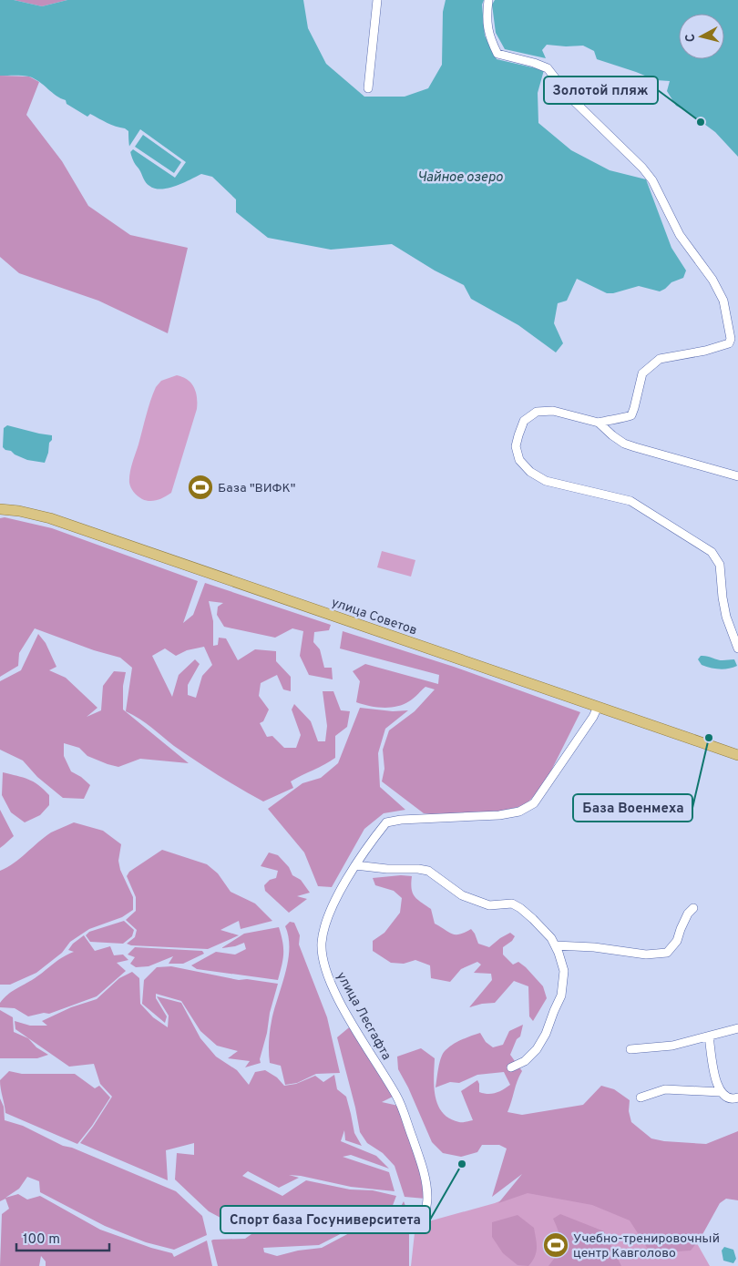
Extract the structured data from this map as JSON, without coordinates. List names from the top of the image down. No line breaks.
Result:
{"streets":{"main road":["улица Советов"],"street":["улица Лесгафта"]},"crossings":[["улица Советов","улица Лесгафта"]],"water":["Чайное озеро"],"places":{"other":["Золотой пляж","База Военмеха","Спорт база Госуниверситета"],"sports":["База \"ВИФК\"","Учебно-тренировочный центр Кавголово"]},"scale_bar":"100 m","north":"left"}
